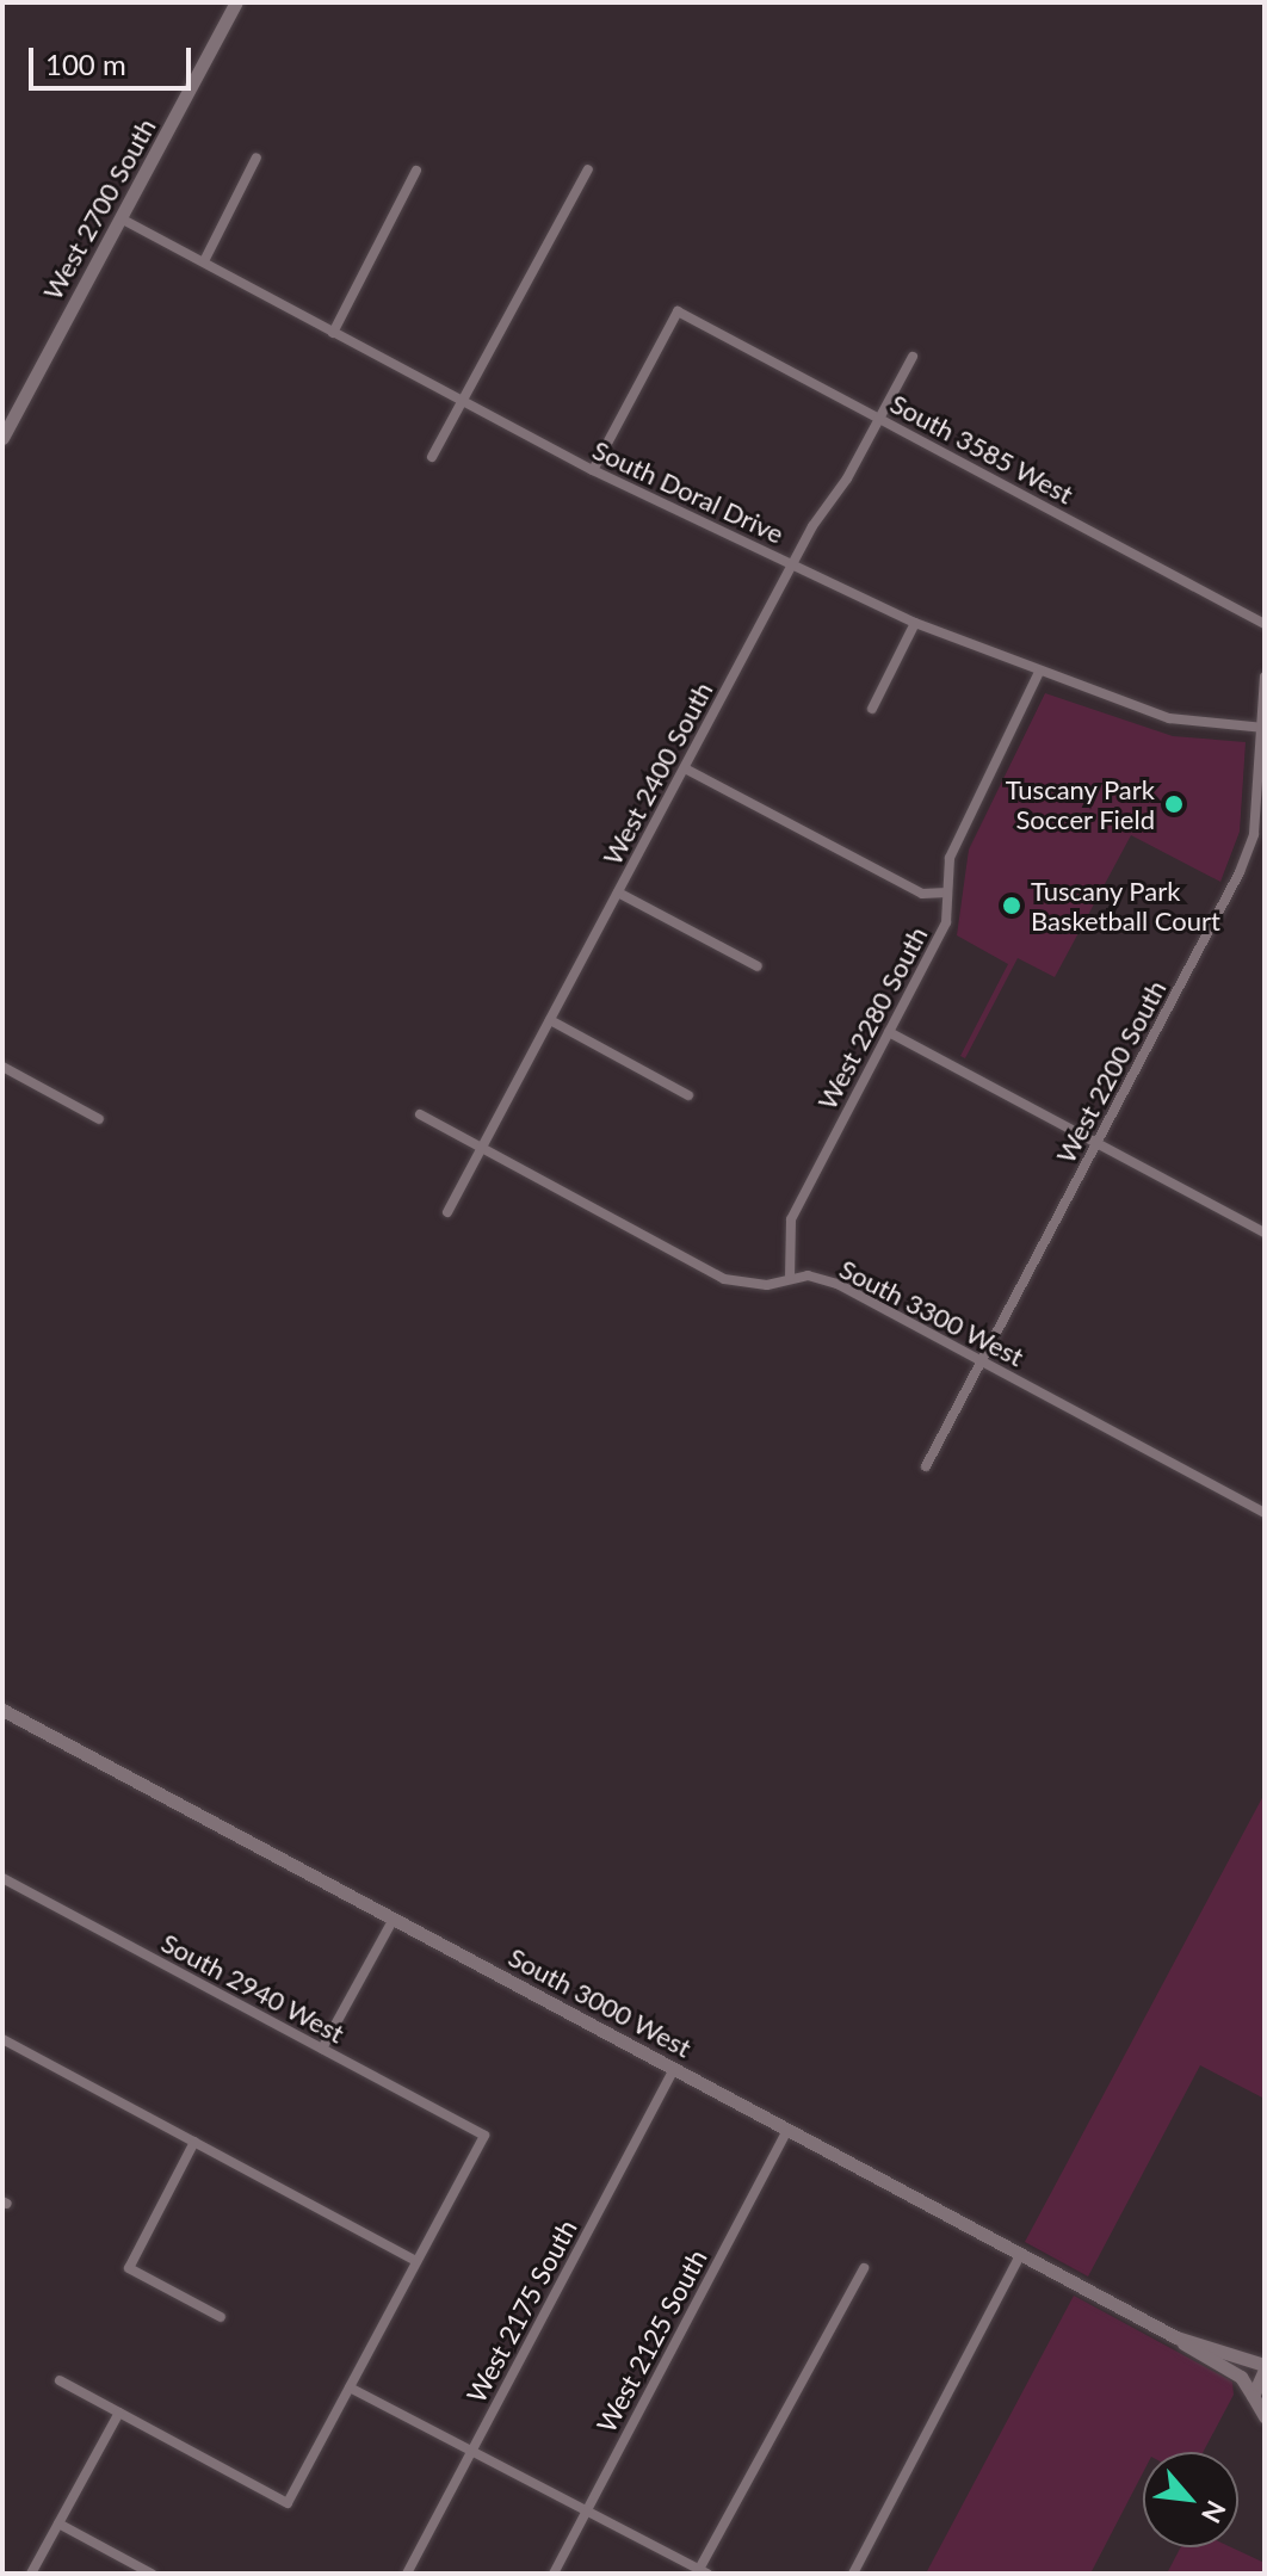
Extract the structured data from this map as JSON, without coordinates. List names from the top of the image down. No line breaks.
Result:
{"streets":{"street":["West 2700 South","South 3585 West","South Doral Drive","West 2400 South","West 2280 South","West 2200 South","South 3300 West","South 2940 West","South 3000 West","West 2175 South","West 2125 South"]},"crossings":[["West 2700 South","South Doral Drive"],["South 3585 West","South Doral Drive"],["South 3585 West","West 2400 South"],["South Doral Drive","West 2400 South"],["South Doral Drive","West 2280 South"],["South Doral Drive","West 2200 South"],["West 2400 South","South 3300 West"],["West 2280 South","South 3300 West"],["West 2200 South","South 3300 West"],["South 3000 West","West 2175 South"],["South 3000 West","West 2125 South"]],"places":["Tuscany Park Soccer Field","Tuscany Park Basketball Court"],"scale_bar":"100 m","north":"bottom right"}
